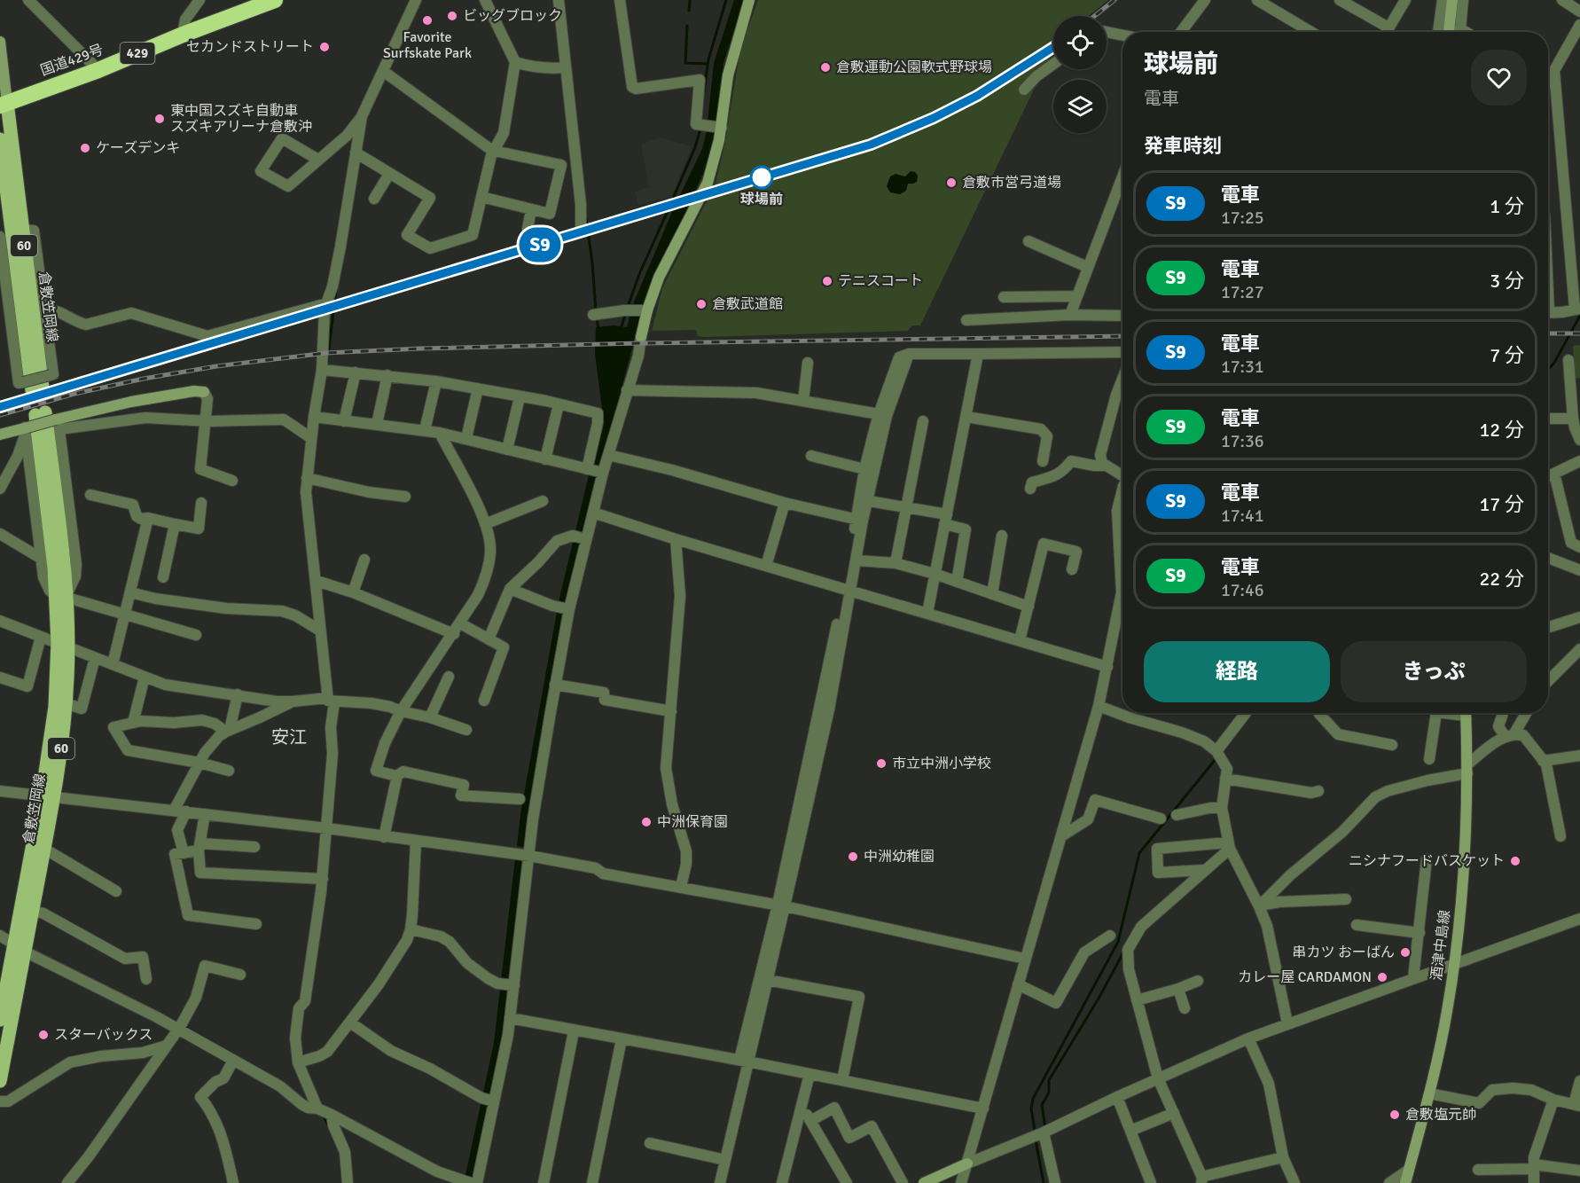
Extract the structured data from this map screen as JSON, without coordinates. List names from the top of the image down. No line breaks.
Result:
{"streets":{"highway":["429","国道429号"],"main road":["60","倉敷笠岡線"],"street":["酒津中島線"]},"crossings":[["国道429号","倉敷笠岡線"]],"districts":["安江"],"places":["ビッグブロック","Favorite Surfskate Park","セカンドストリート","倉敷運動公園軟式野球場","東中国スズキ自動車 スズキアリーナ倉敷沖","ケーズデンキ","球場前","倉敷市営弓道場","テニスコート","倉敷武道館","市立中洲小学校","中洲保育園","中洲幼稚園","ニシナフードバスケット","串カツ おーばん","カレー屋 CARDAMON","スターバックス","倉敷塩元帥"],"page":{"on_map":"S9","heading":[["球場前","電車"],"発車時刻"],"list":[{"mark":"S9","name":"電車","note":"17:25","value":"1 分"},{"mark":"S9","name":"電車","note":"17:27","value":"3 分"},{"mark":"S9","name":"電車","note":"17:31","value":"7 分"},{"mark":"S9","name":"電車","note":"17:36","value":"12 分"},{"mark":"S9","name":"電車","note":"17:41","value":"17 分"},{"mark":"S9","name":"電車","note":"17:46","value":"22 分"}],"buttons":["経路","きっぷ"]}}
